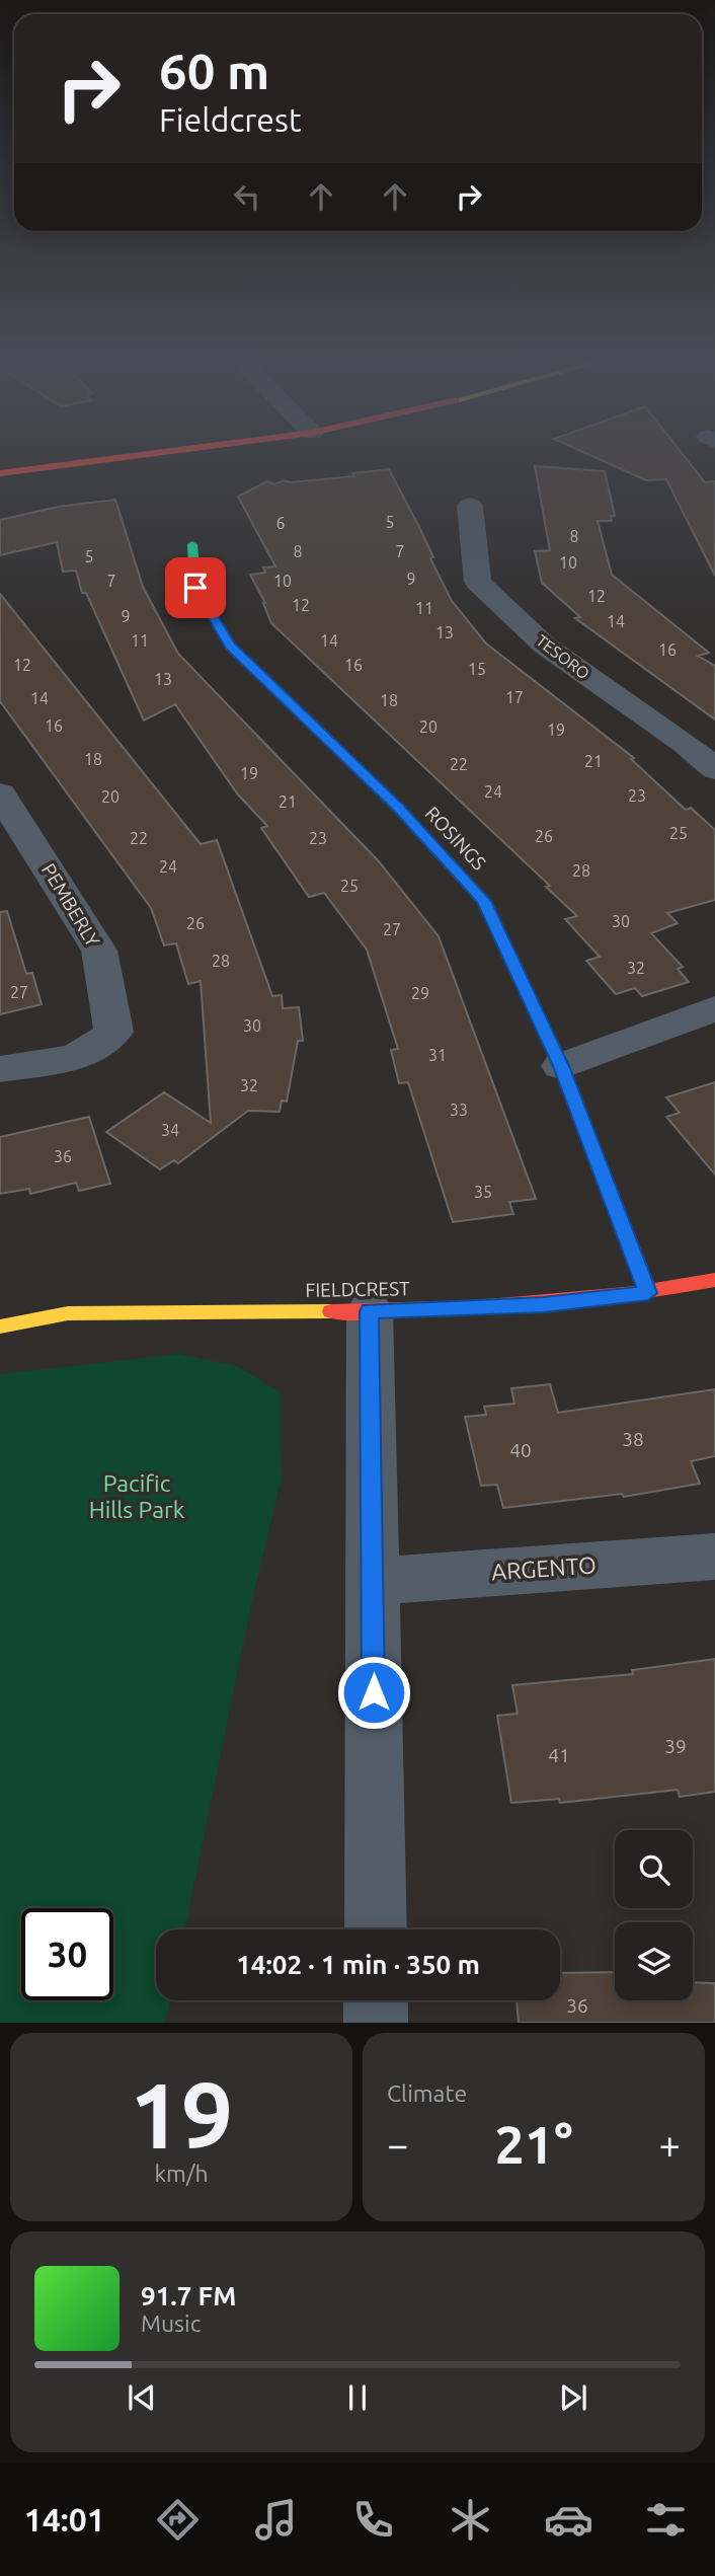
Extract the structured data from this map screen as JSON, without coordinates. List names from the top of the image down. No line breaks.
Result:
{"streets":{"street":["TESORO","ROSINGS","PEMBERLY","FIELDCREST","ARGENTO"]},"crossings":[["ROSINGS","FIELDCREST"]],"parks":["Pacific Hills Park"],"house_numbers":["5","6","8","8","7","5","10","9","7","10","12","12","11","9","14","13","11","14","16","12","16","15","13","17","14","18","16","20","19","18","21","22","19","24","23","20","21","25","26","22","23","24","28","25","30","26","27","28","32","27","29","30","31","32","33","34","36","35","38","40","39","41","36"],"page":{"turn":["60 m","Fieldcrest"],"limit":"30","trip":"14:02 · 1 min · 350 m","tile":[["19","km/h"],"Climate"],"heat":["−","21°","+"],"song":["91.7 FM","Music"],"tabs":"14:01"}}
